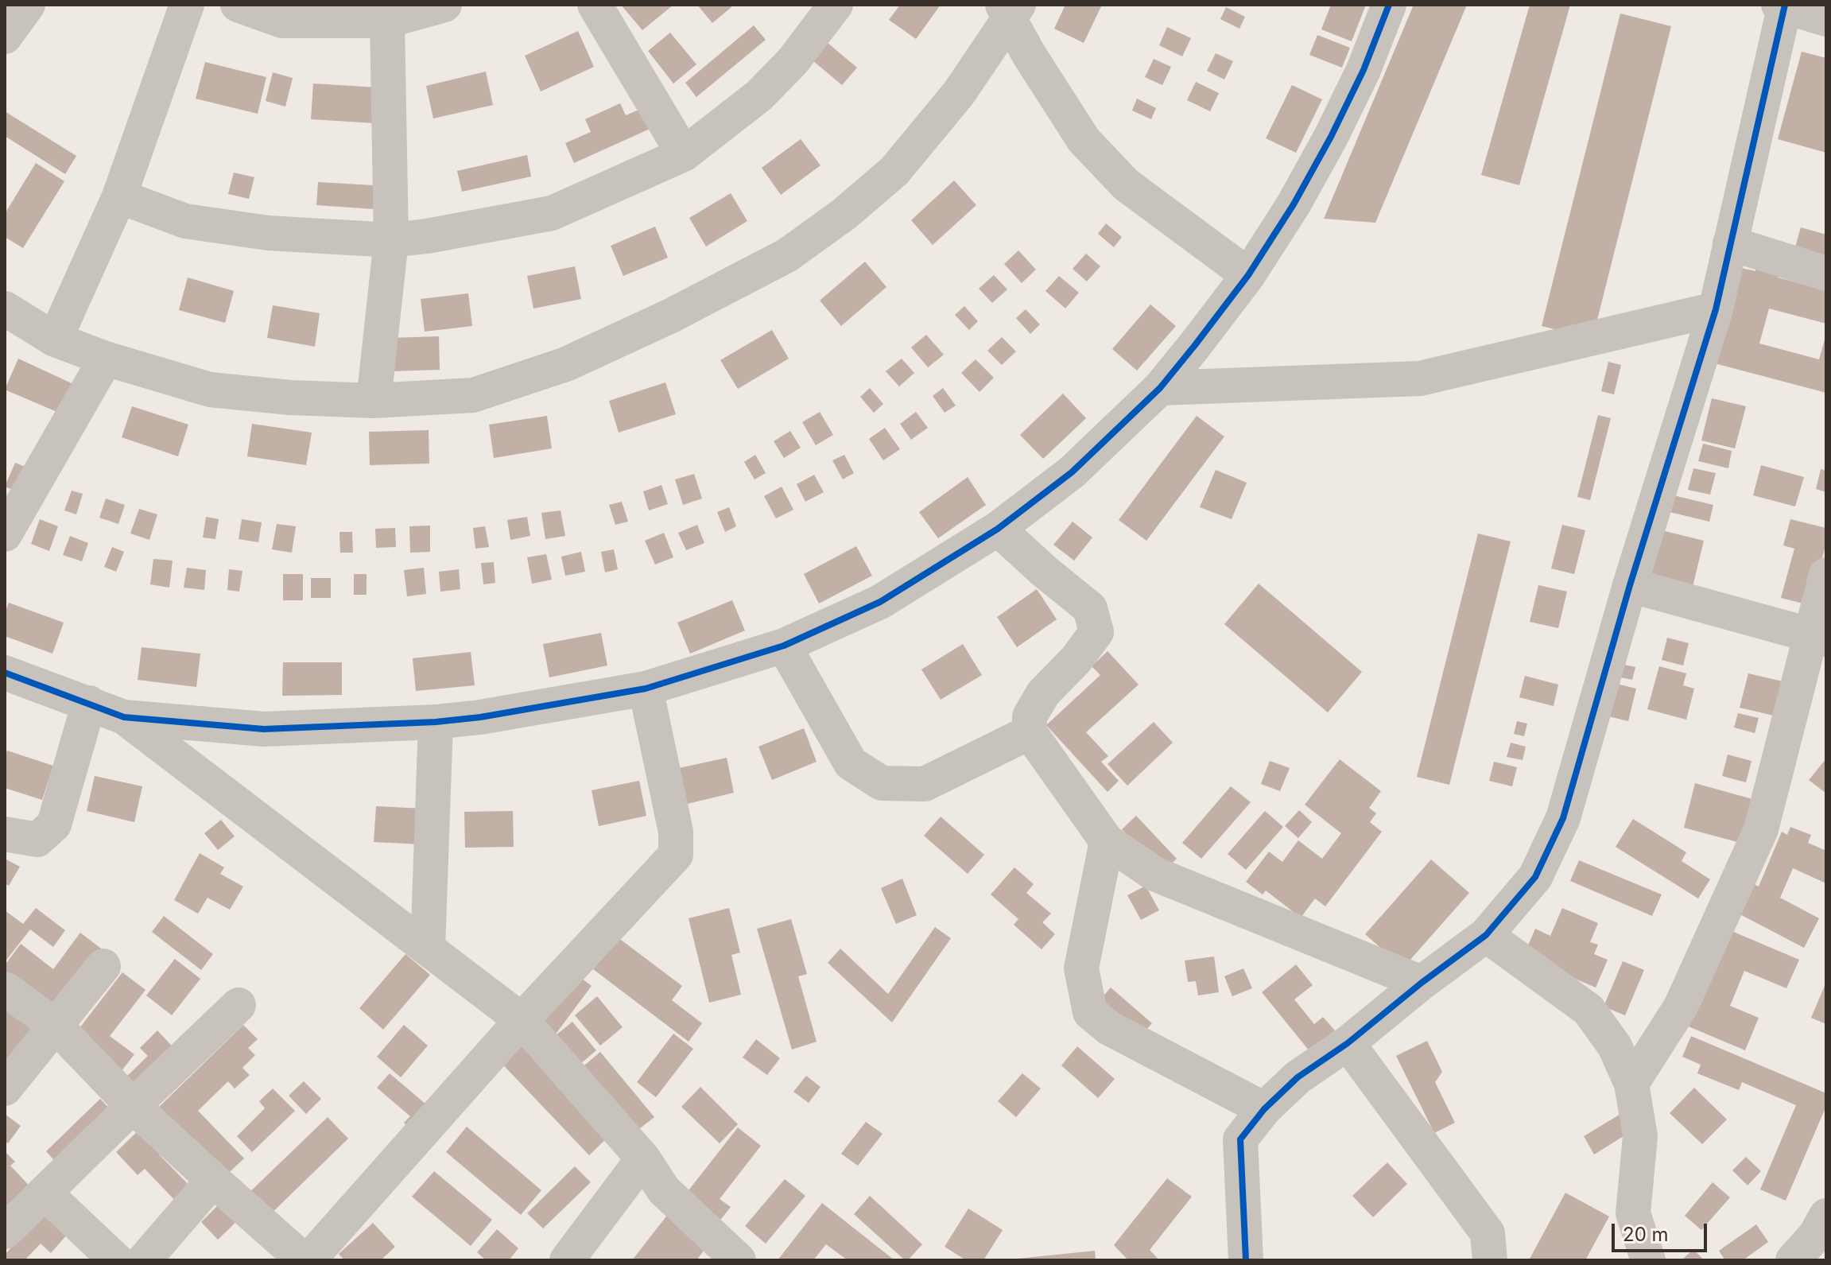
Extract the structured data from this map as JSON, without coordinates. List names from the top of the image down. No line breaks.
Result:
{"scale_bar":"20 m"}
